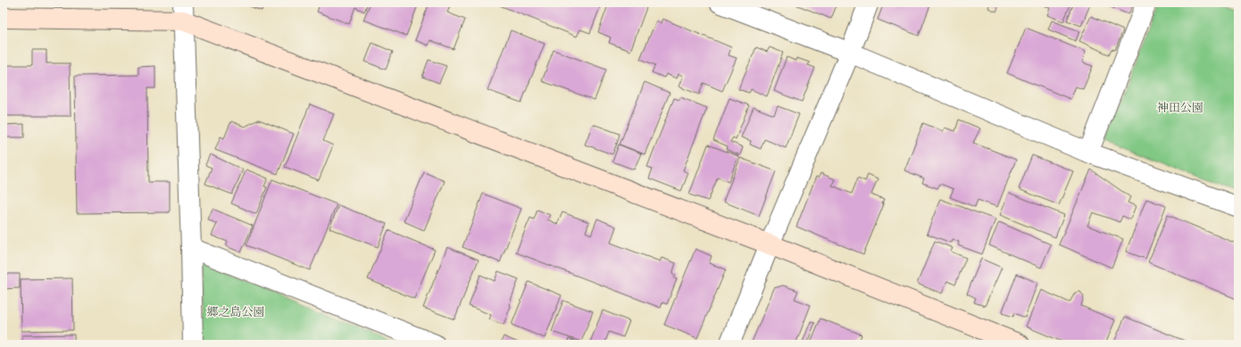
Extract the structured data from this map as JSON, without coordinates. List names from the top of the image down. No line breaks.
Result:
{"parks":["神田公園","郷之島公園"]}
